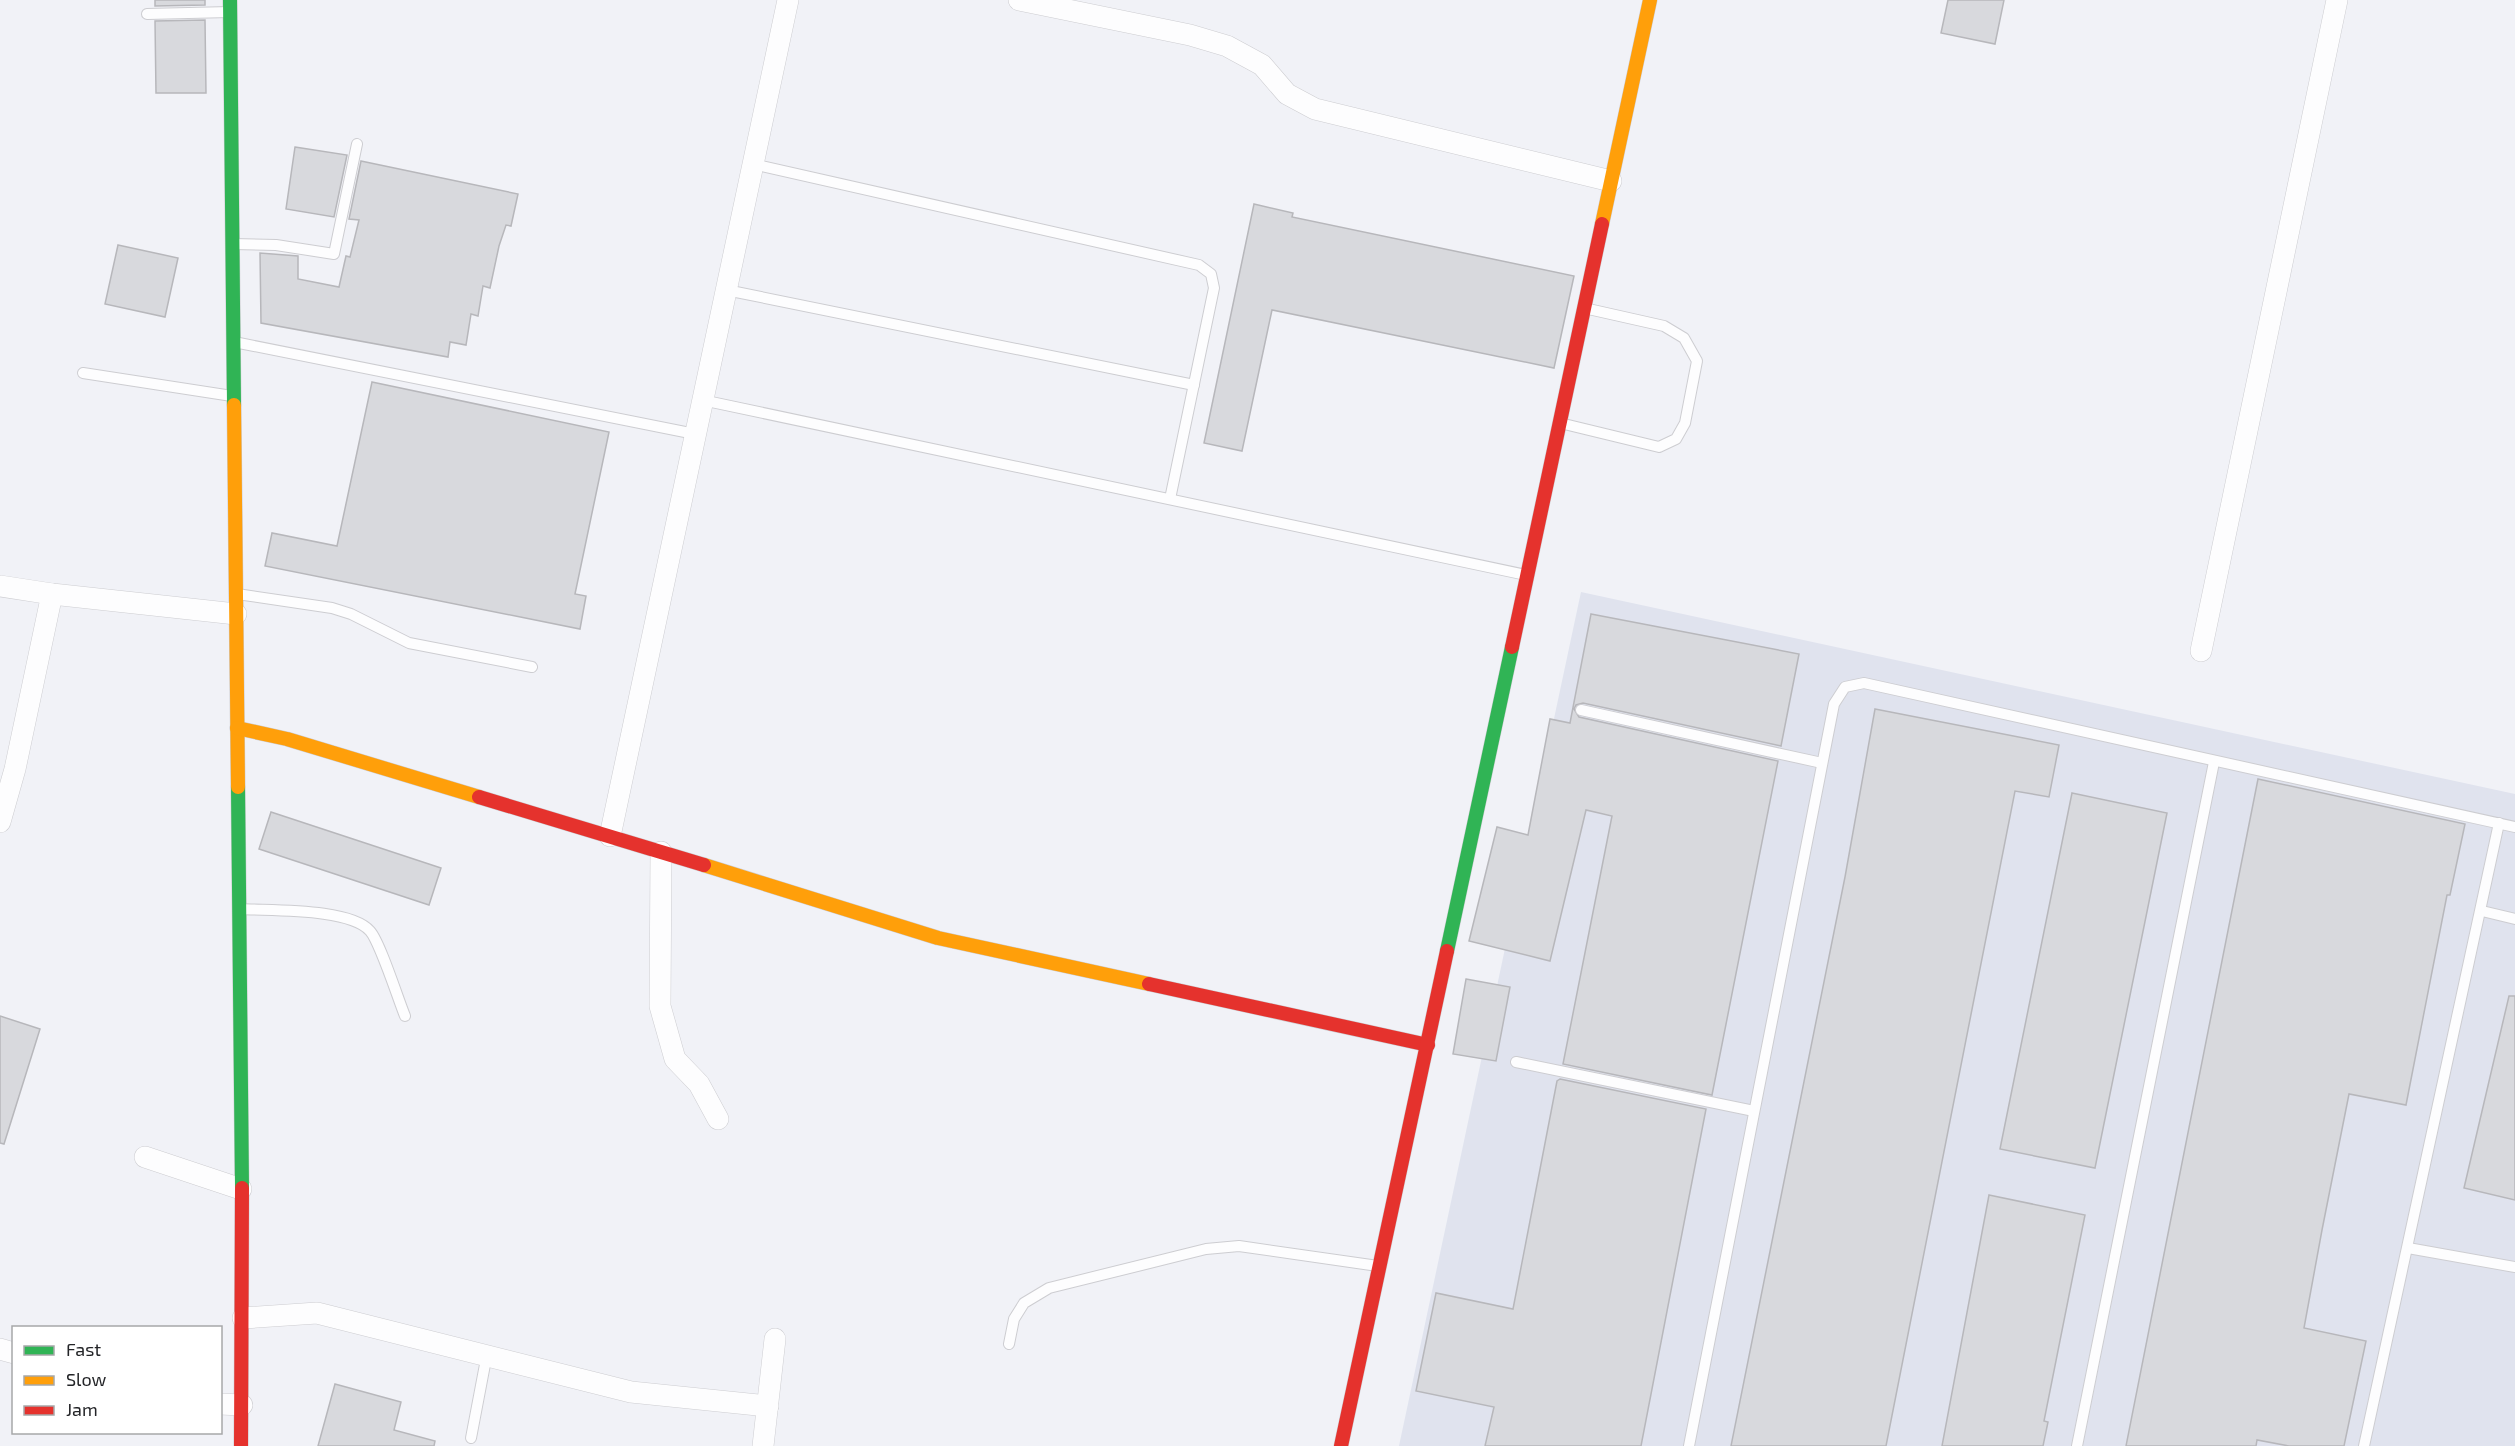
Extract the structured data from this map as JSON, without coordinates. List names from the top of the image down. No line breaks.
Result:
{"legend":["Fast","Slow","Jam"]}
